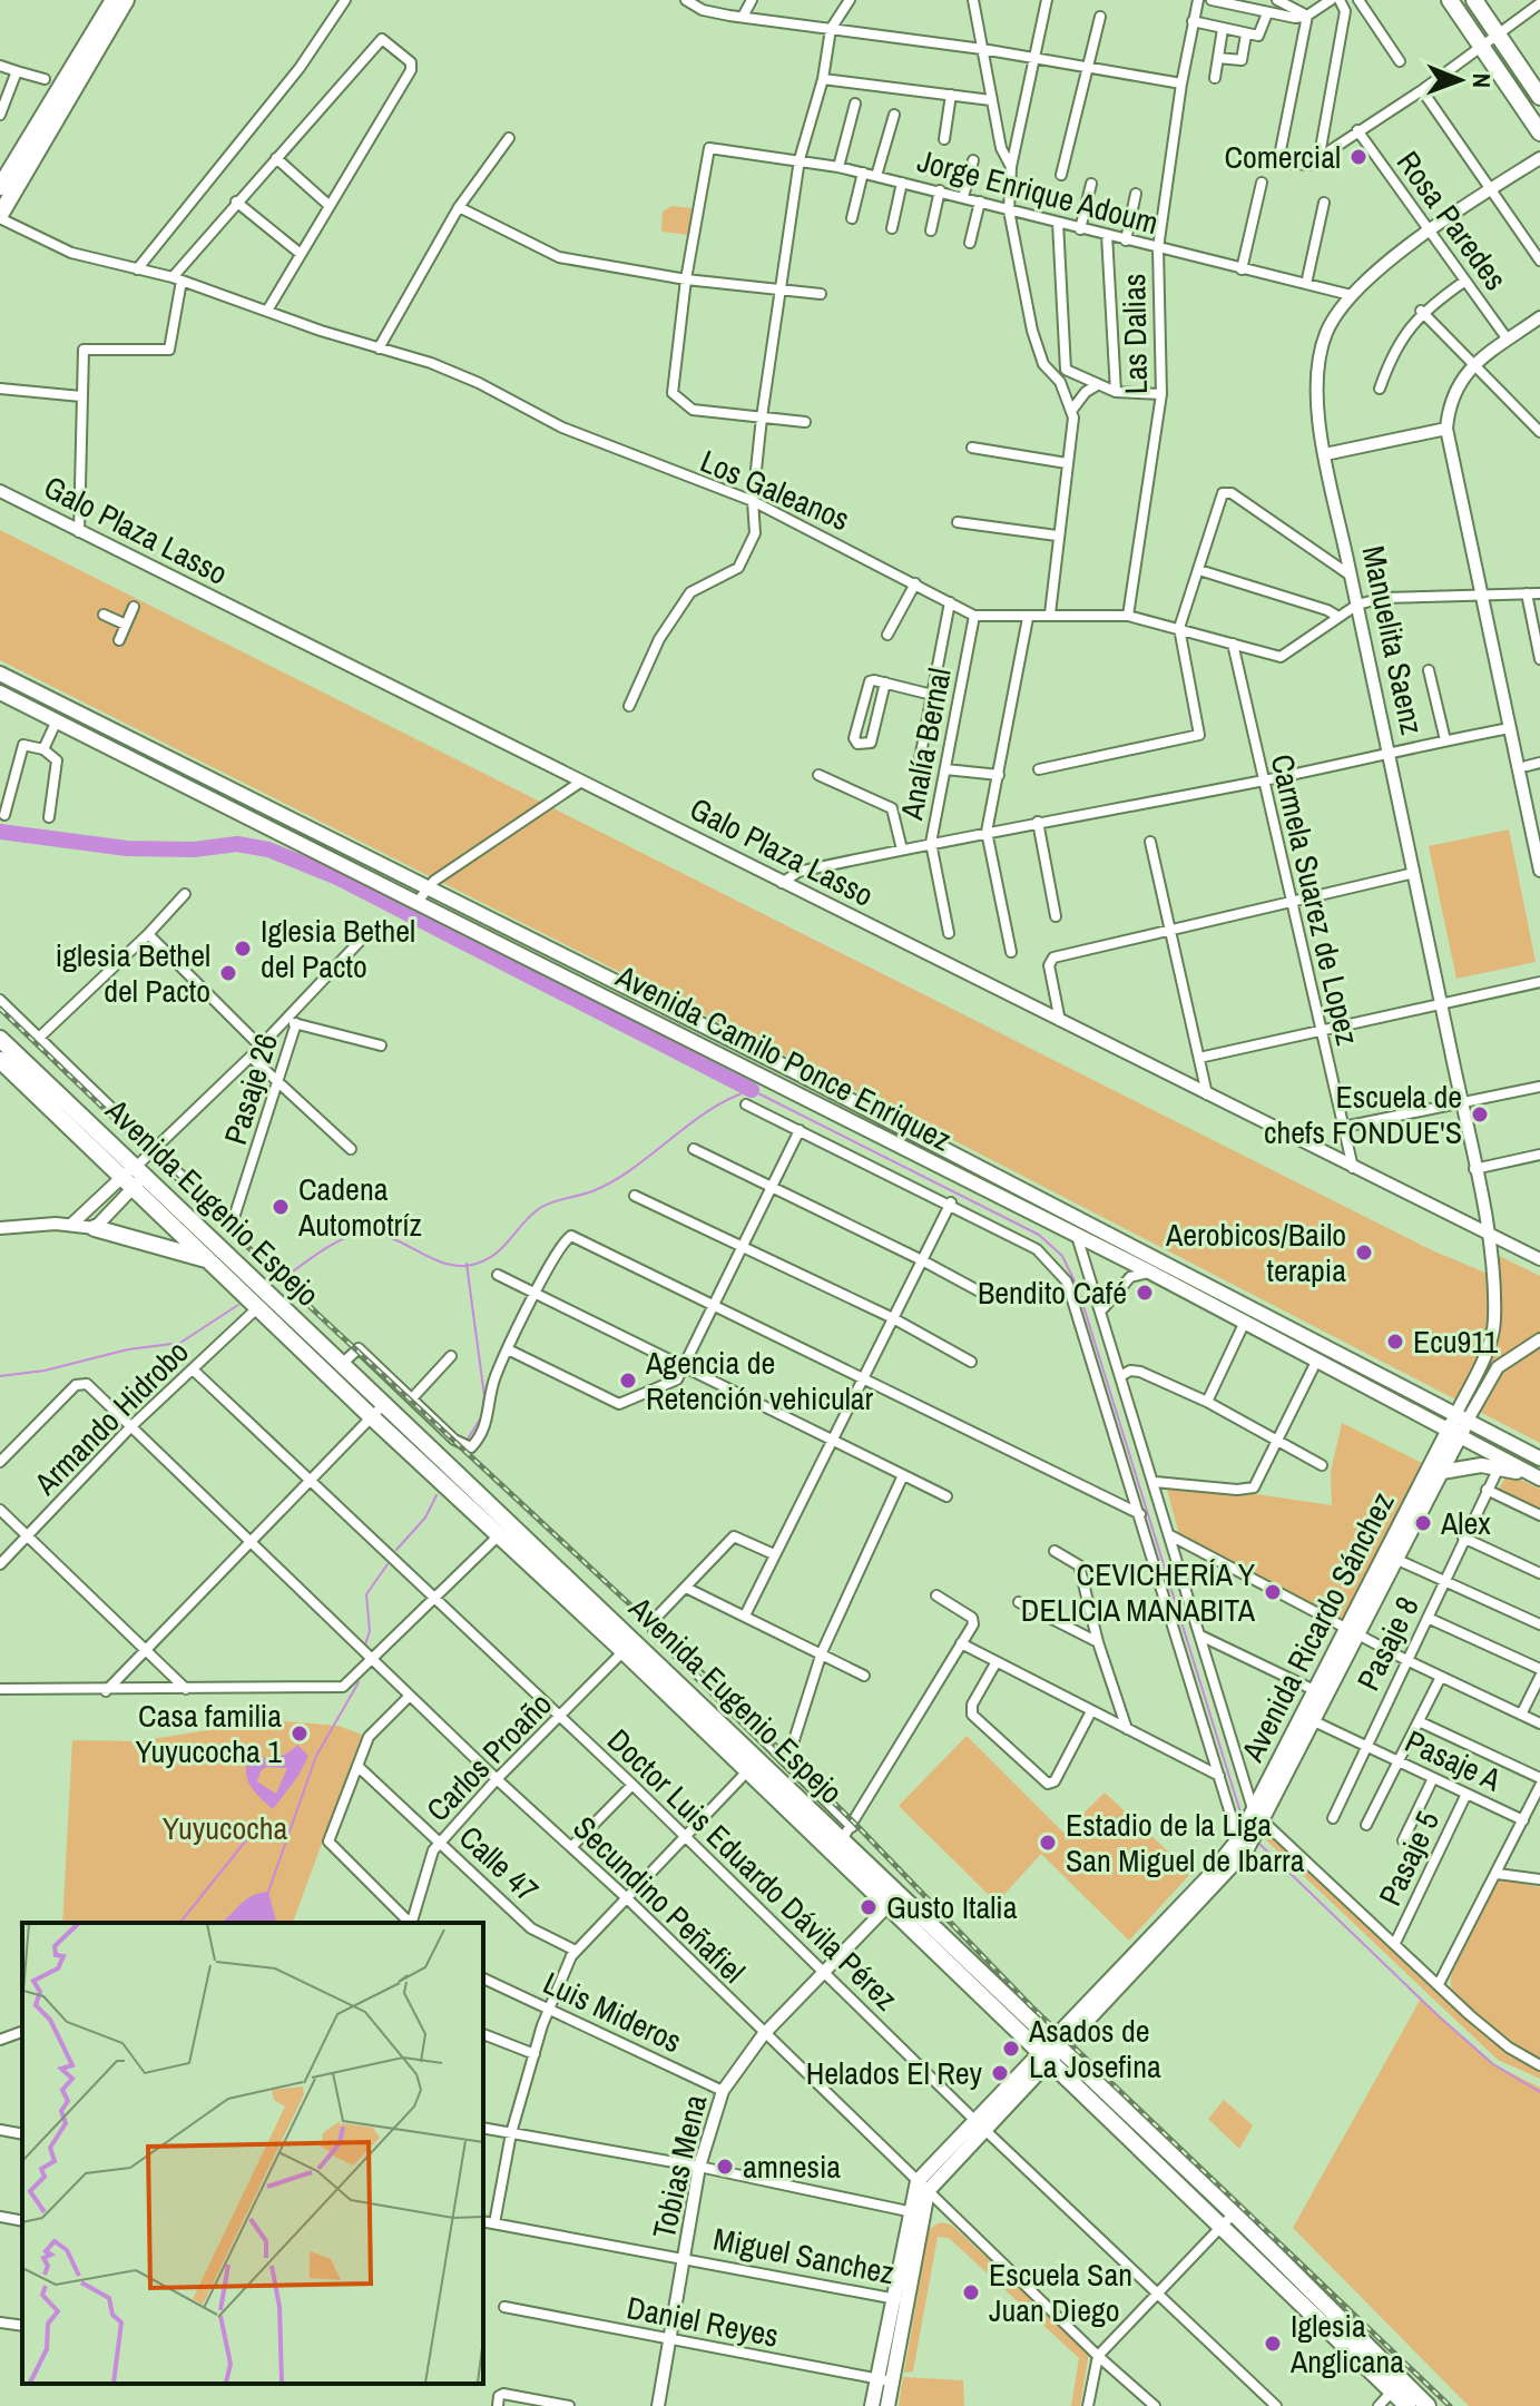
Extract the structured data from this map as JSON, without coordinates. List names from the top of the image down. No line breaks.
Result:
{"streets":{"main road":["Avenida Camilo Ponce Enriquez","Avenida Eugenio Espejo","Avenida Ricardo Sánchez"],"street":["Jorge Enrique Adoum","Rosa Paredes","Las Dalias","Los Galeanos","Galo Plaza Lasso","Manuelita Saenz","Analía Bernal","Carmela Suarez de Lopez","Pasaje 26","Armando Hidrobo","Pasaje 8","Carlos Proaño","Pasaje A","Pasaje 5","Calle 47","Doctor Luis Eduardo Dávila Pérez","Secundino Peñafiel","Luis Mideros","Tobias Mena","Miguel Sanchez","Daniel Reyes"]},"crossings":[["Jorge Enrique Adoum","Las Dalias"],["Jorge Enrique Adoum","Manuelita Saenz"],["Rosa Paredes","Manuelita Saenz"],["Las Dalias","Los Galeanos"],["Los Galeanos","Manuelita Saenz"],["Los Galeanos","Analía Bernal"],["Los Galeanos","Carmela Suarez de Lopez"],["Galo Plaza Lasso","Manuelita Saenz"],["Galo Plaza Lasso","Carmela Suarez de Lopez"],["Galo Plaza Lasso","Avenida Ricardo Sánchez"],["Manuelita Saenz","Avenida Ricardo Sánchez"],["Avenida Camilo Ponce Enriquez","Avenida Ricardo Sánchez"],["Avenida Eugenio Espejo","Armando Hidrobo"],["Avenida Eugenio Espejo","Avenida Ricardo Sánchez"],["Avenida Eugenio Espejo","Carlos Proaño"],["Avenida Eugenio Espejo","Tobias Mena"],["Armando Hidrobo","Doctor Luis Eduardo Dávila Pérez"],["Armando Hidrobo","Secundino Peñafiel"],["Avenida Ricardo Sánchez","Pasaje A"],["Avenida Ricardo Sánchez","Doctor Luis Eduardo Dávila Pérez"],["Avenida Ricardo Sánchez","Secundino Peñafiel"],["Avenida Ricardo Sánchez","Miguel Sanchez"],["Avenida Ricardo Sánchez","Daniel Reyes"],["Pasaje 8","Pasaje A"],["Carlos Proaño","Calle 47"],["Carlos Proaño","Doctor Luis Eduardo Dávila Pérez"],["Carlos Proaño","Secundino Peñafiel"],["Pasaje A","Pasaje 5"],["Doctor Luis Eduardo Dávila Pérez","Tobias Mena"],["Secundino Peñafiel","Tobias Mena"],["Luis Mideros","Tobias Mena"],["Tobias Mena","Miguel Sanchez"],["Tobias Mena","Daniel Reyes"]],"parks":["Yuyucocha"],"places":["Comercial","Iglesia Bethel del Pacto","iglesia Bethel del Pacto","Escuela de chefs FONDUE'S","Cadena Automotríz","Aerobicos/Bailo terapia","Bendito Café","Ecu911","Agencia de Retención vehicular","Alex","CEVICHERÍA Y DELICIA MANABITA","Casa familia Yuyucocha 1","Estadio de la Liga San Miguel de Ibarra","Gusto Italia","Asados de La Josefina","Helados El Rey","amnesia","Escuela San Juan Diego","Iglesia Anglicana"],"north":"right"}
